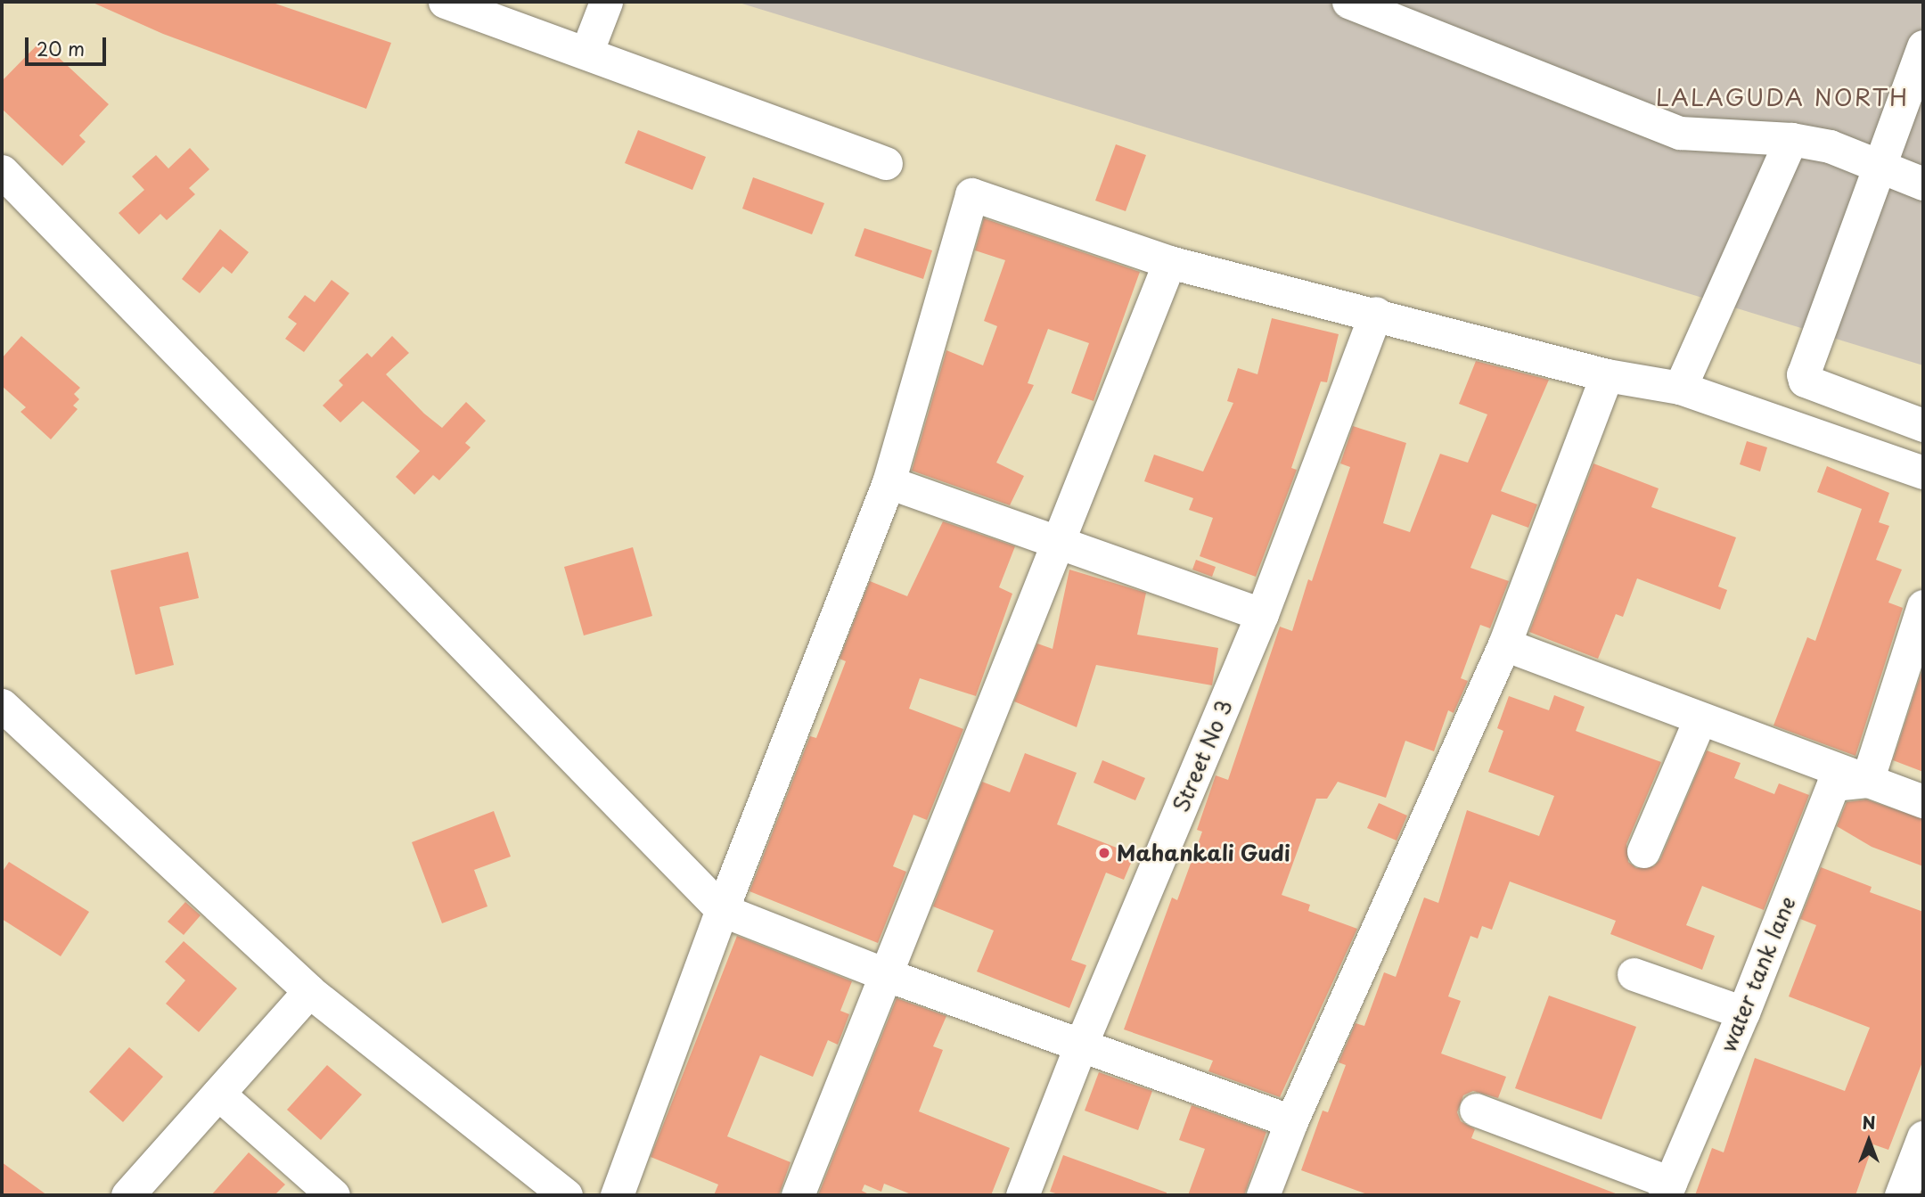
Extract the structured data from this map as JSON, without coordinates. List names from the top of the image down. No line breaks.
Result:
{"streets":{"street":["Street No 3","water tank lane"]},"districts":["LALAGUDA NORTH"],"places":["Mahankali Gudi"],"scale_bar":"20 m","north":"top"}
